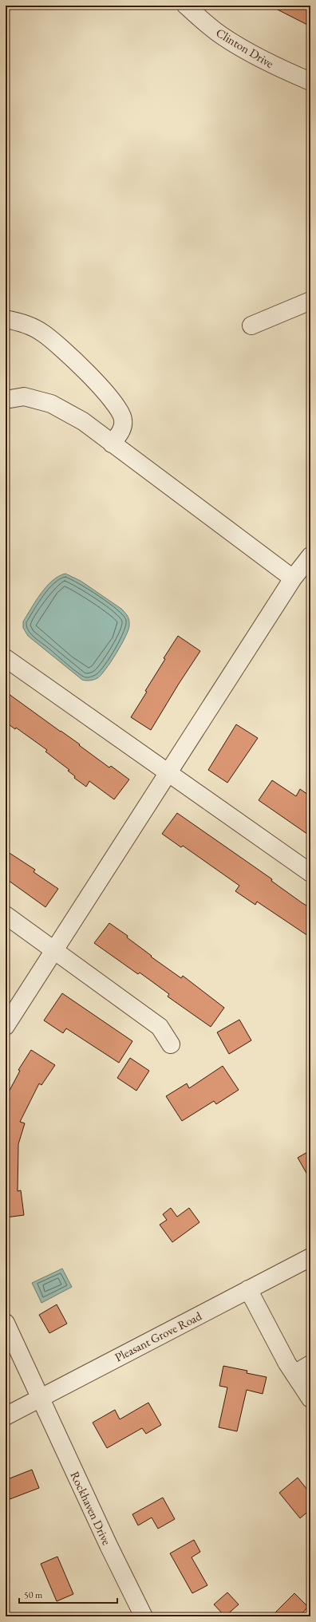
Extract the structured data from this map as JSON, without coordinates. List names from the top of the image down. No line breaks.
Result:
{"streets":{"street":["Clinton Drive","Pleasant Grove Road","Rockhaven Drive"]},"crossings":[["Pleasant Grove Road","Rockhaven Drive"]],"scale_bar":"50 m"}
